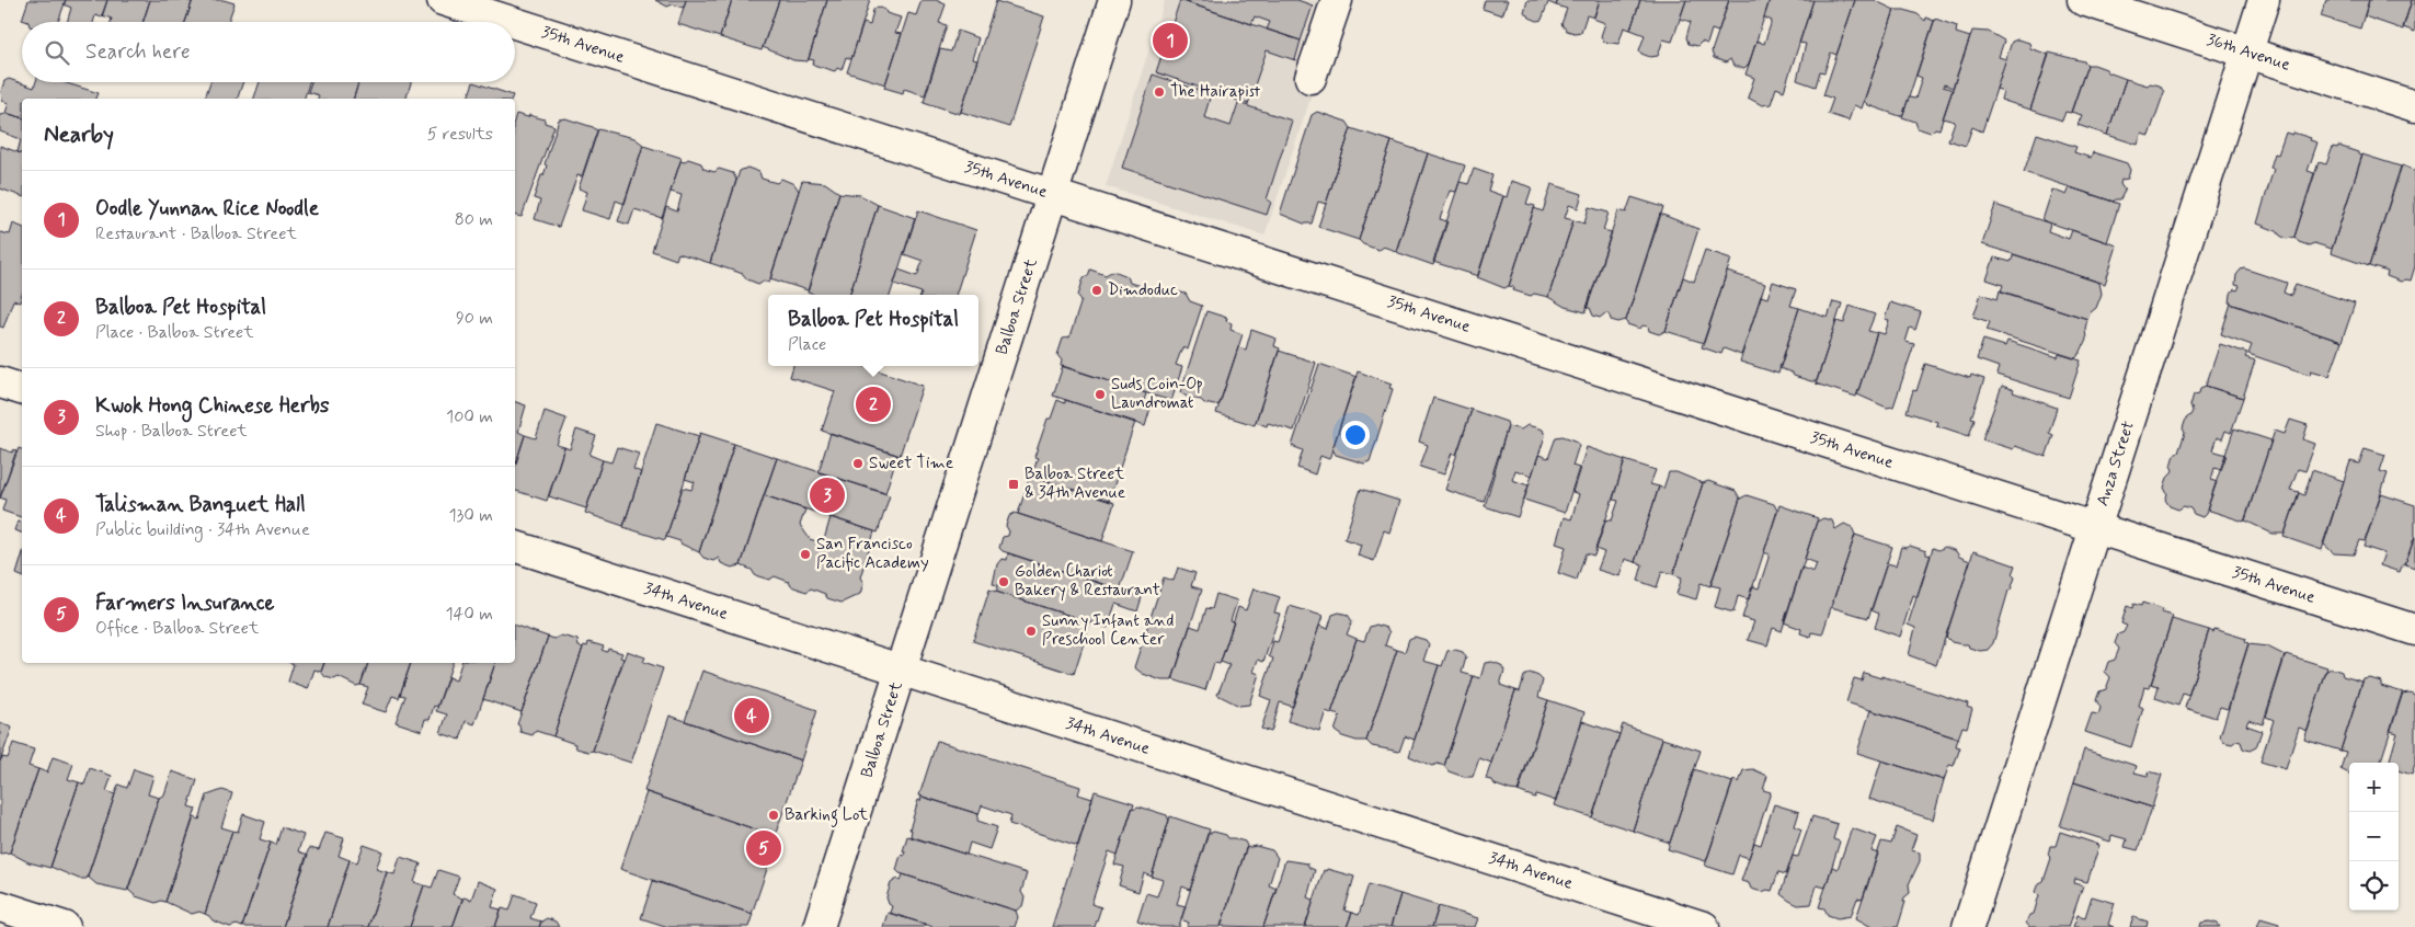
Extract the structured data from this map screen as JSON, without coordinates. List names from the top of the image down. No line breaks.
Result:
{"streets":{"street":["35th Avenue","36th Avenue","Balboa Street","Anza Street","34th Avenue"]},"crossings":[["35th Avenue","Balboa Street"],["35th Avenue","Anza Street"],["36th Avenue","Anza Street"],["Balboa Street","34th Avenue"]],"places":{"other":["The Hairapist","Dimdoduc","Suds Coin-Op Laundromat","Sweet Time","San Francisco Pacific Academy","Golden Chariot Bakery & Restaurant","Sunny Infant and Preschool Center","Barking Lot"],"transit":["Balboa Street & 34th Avenue"]},"page":{"pins":["1","2","3","4","5"],"search":"Search here","heading":["Nearby","5 results"],"list":[{"mark":"1","name":"Oodle Yunnan Rice Noodle","note":"Restaurant · Balboa Street","value":"80 m"},{"mark":"2","name":"Balboa Pet Hospital","note":"Place · Balboa Street","value":"90 m"},{"mark":"3","name":"Kwok Hong Chinese Herbs","note":"Shop · Balboa Street","value":"100 m"},{"mark":"4","name":"Talisman Banquet Hall","note":"Public building · 34th Avenue","value":"130 m"},{"mark":"5","name":"Farmers Insurance","note":"Office · Balboa Street","value":"140 m"}],"popup":["Balboa Pet Hospital","Place"],"map_buttons":["+","−"]}}
